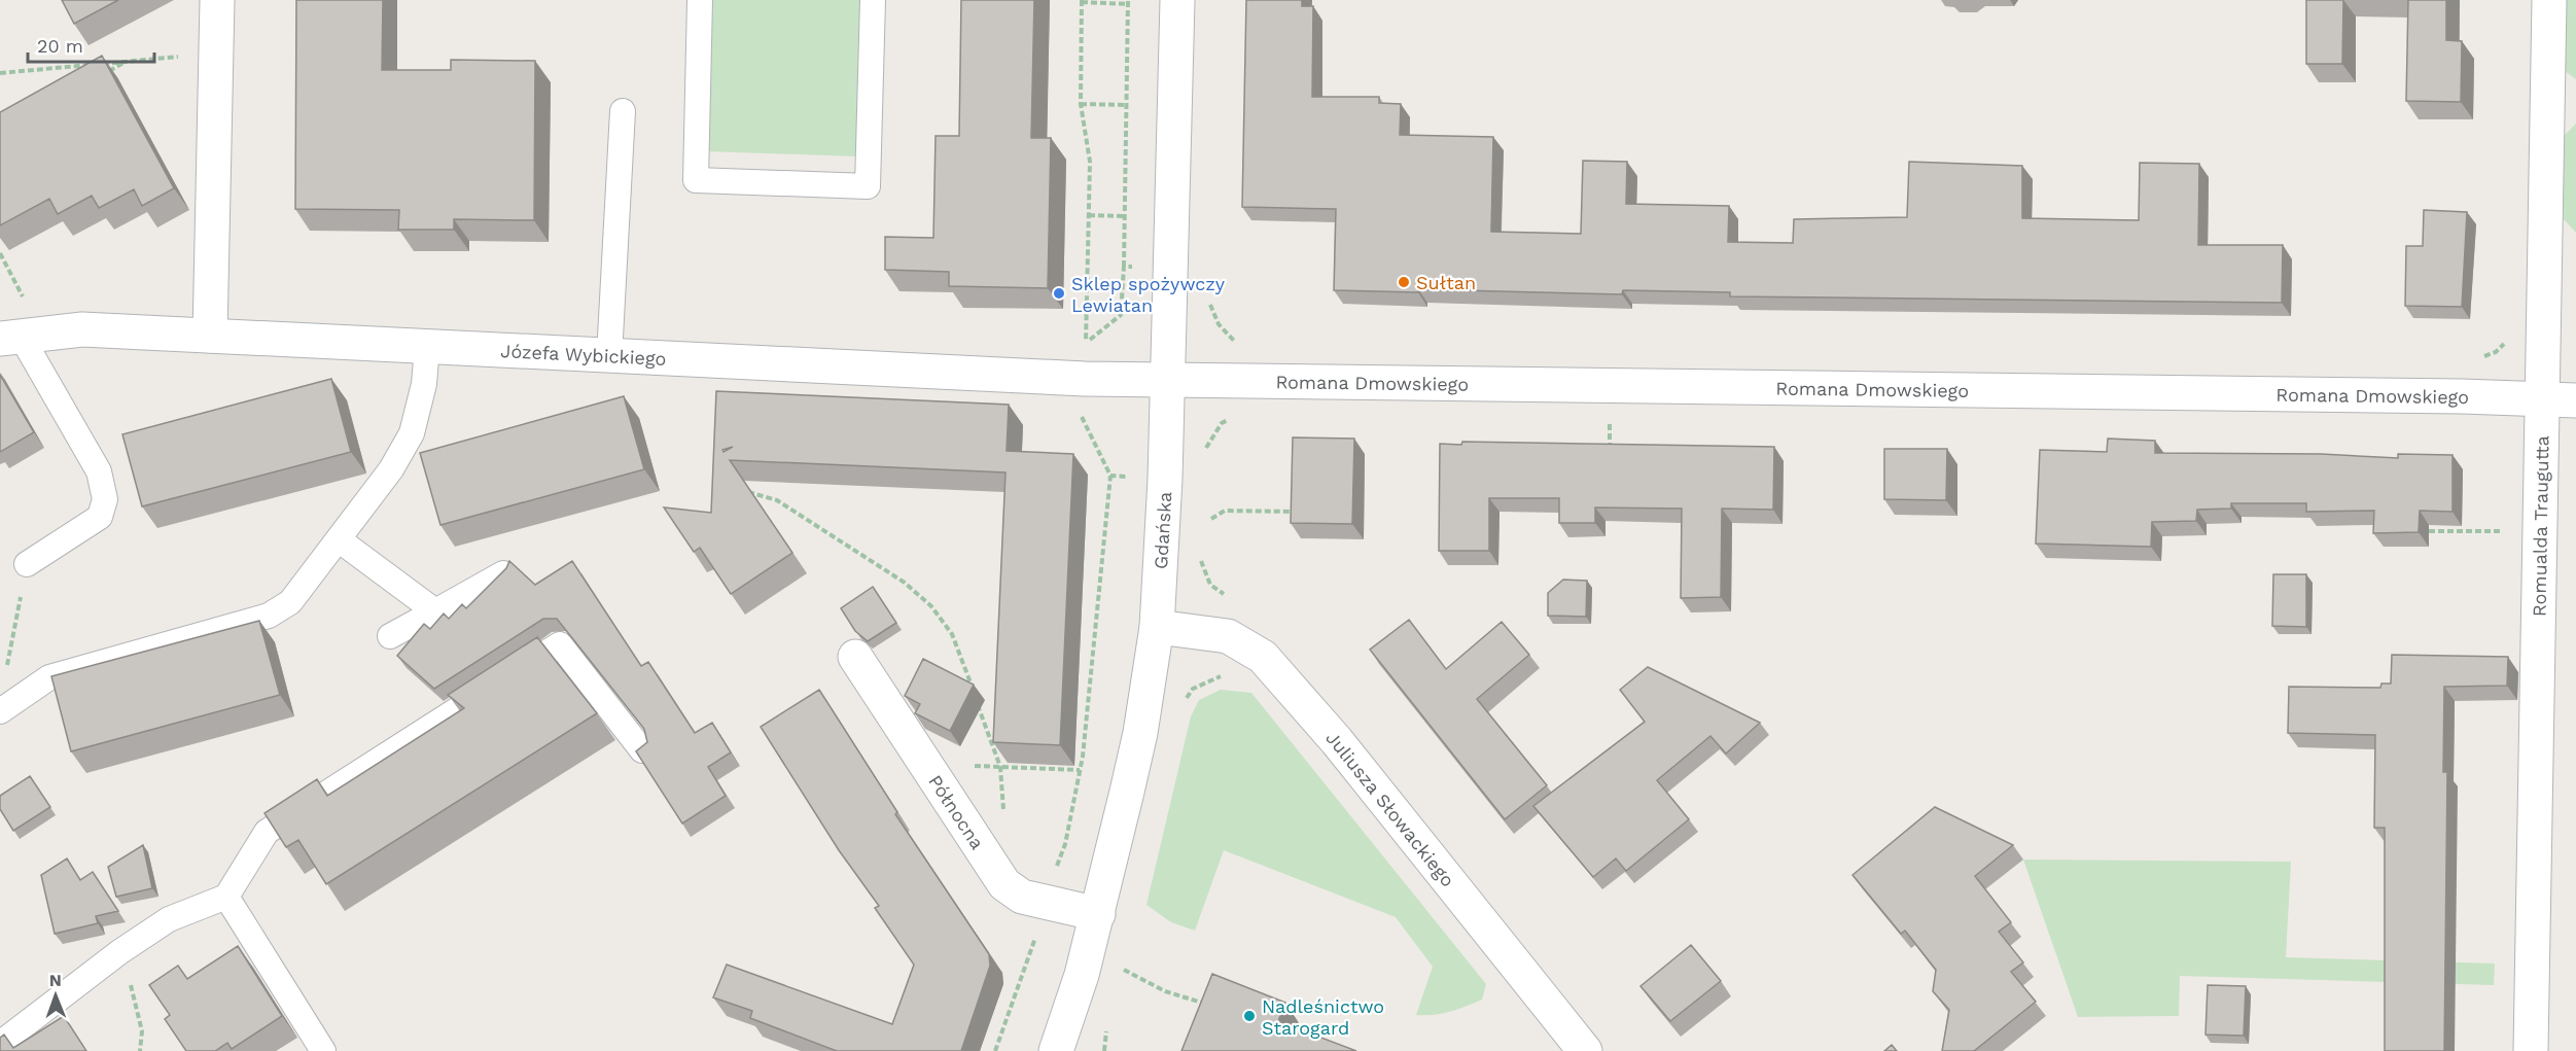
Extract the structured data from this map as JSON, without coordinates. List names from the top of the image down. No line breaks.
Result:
{"streets":{"street":["Józefa Wybickiego","Romana Dmowskiego","Romualda Traugutta","Gdańska","Juliusza Słowackiego","Północna"]},"crossings":[["Józefa Wybickiego","Romana Dmowskiego"],["Józefa Wybickiego","Gdańska"],["Romana Dmowskiego","Romualda Traugutta"],["Romana Dmowskiego","Gdańska"],["Gdańska","Juliusza Słowackiego"],["Gdańska","Północna"]],"places":["Sułtan","Sklep spożywczy Lewiatan","Nadleśnictwo Starogard"],"scale_bar":"20 m","north":"top"}
